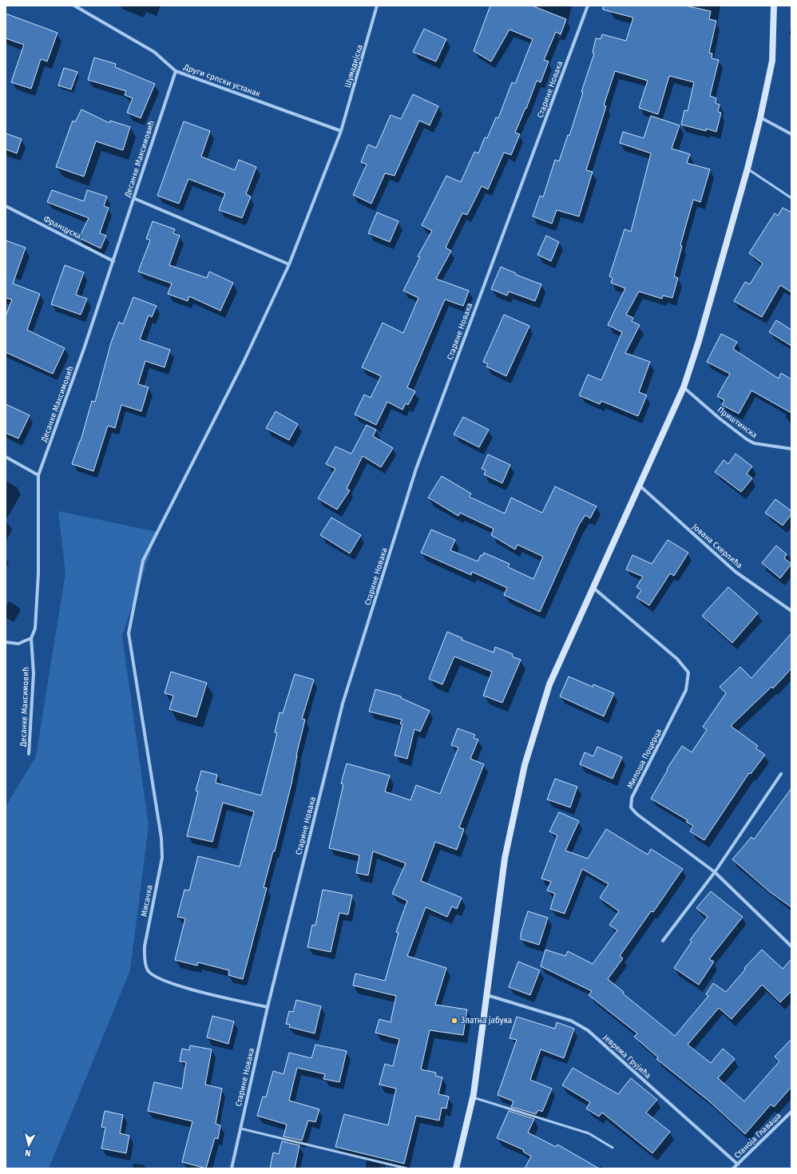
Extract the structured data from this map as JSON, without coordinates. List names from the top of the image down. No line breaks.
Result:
{"streets":{"street":["Шумадијска","Други српски устанак","Старине Новака","Десанке Максимовић","Француска","Приштинска","Јована Скерлића","Милоша Поцерца","Мисачка","Јеврема Грујића","Станоја Главаша"]},"crossings":[["Шумадијска","Други српски устанак"],["Шумадијска","Мисачка"],["Други српски устанак","Десанке Максимовић"],["Старине Новака","Мисачка"],["Десанке Максимовић","Француска"],["Јеврема Грујића","Станоја Главаша"]],"places":["Златна јабука"],"north":"bottom"}
